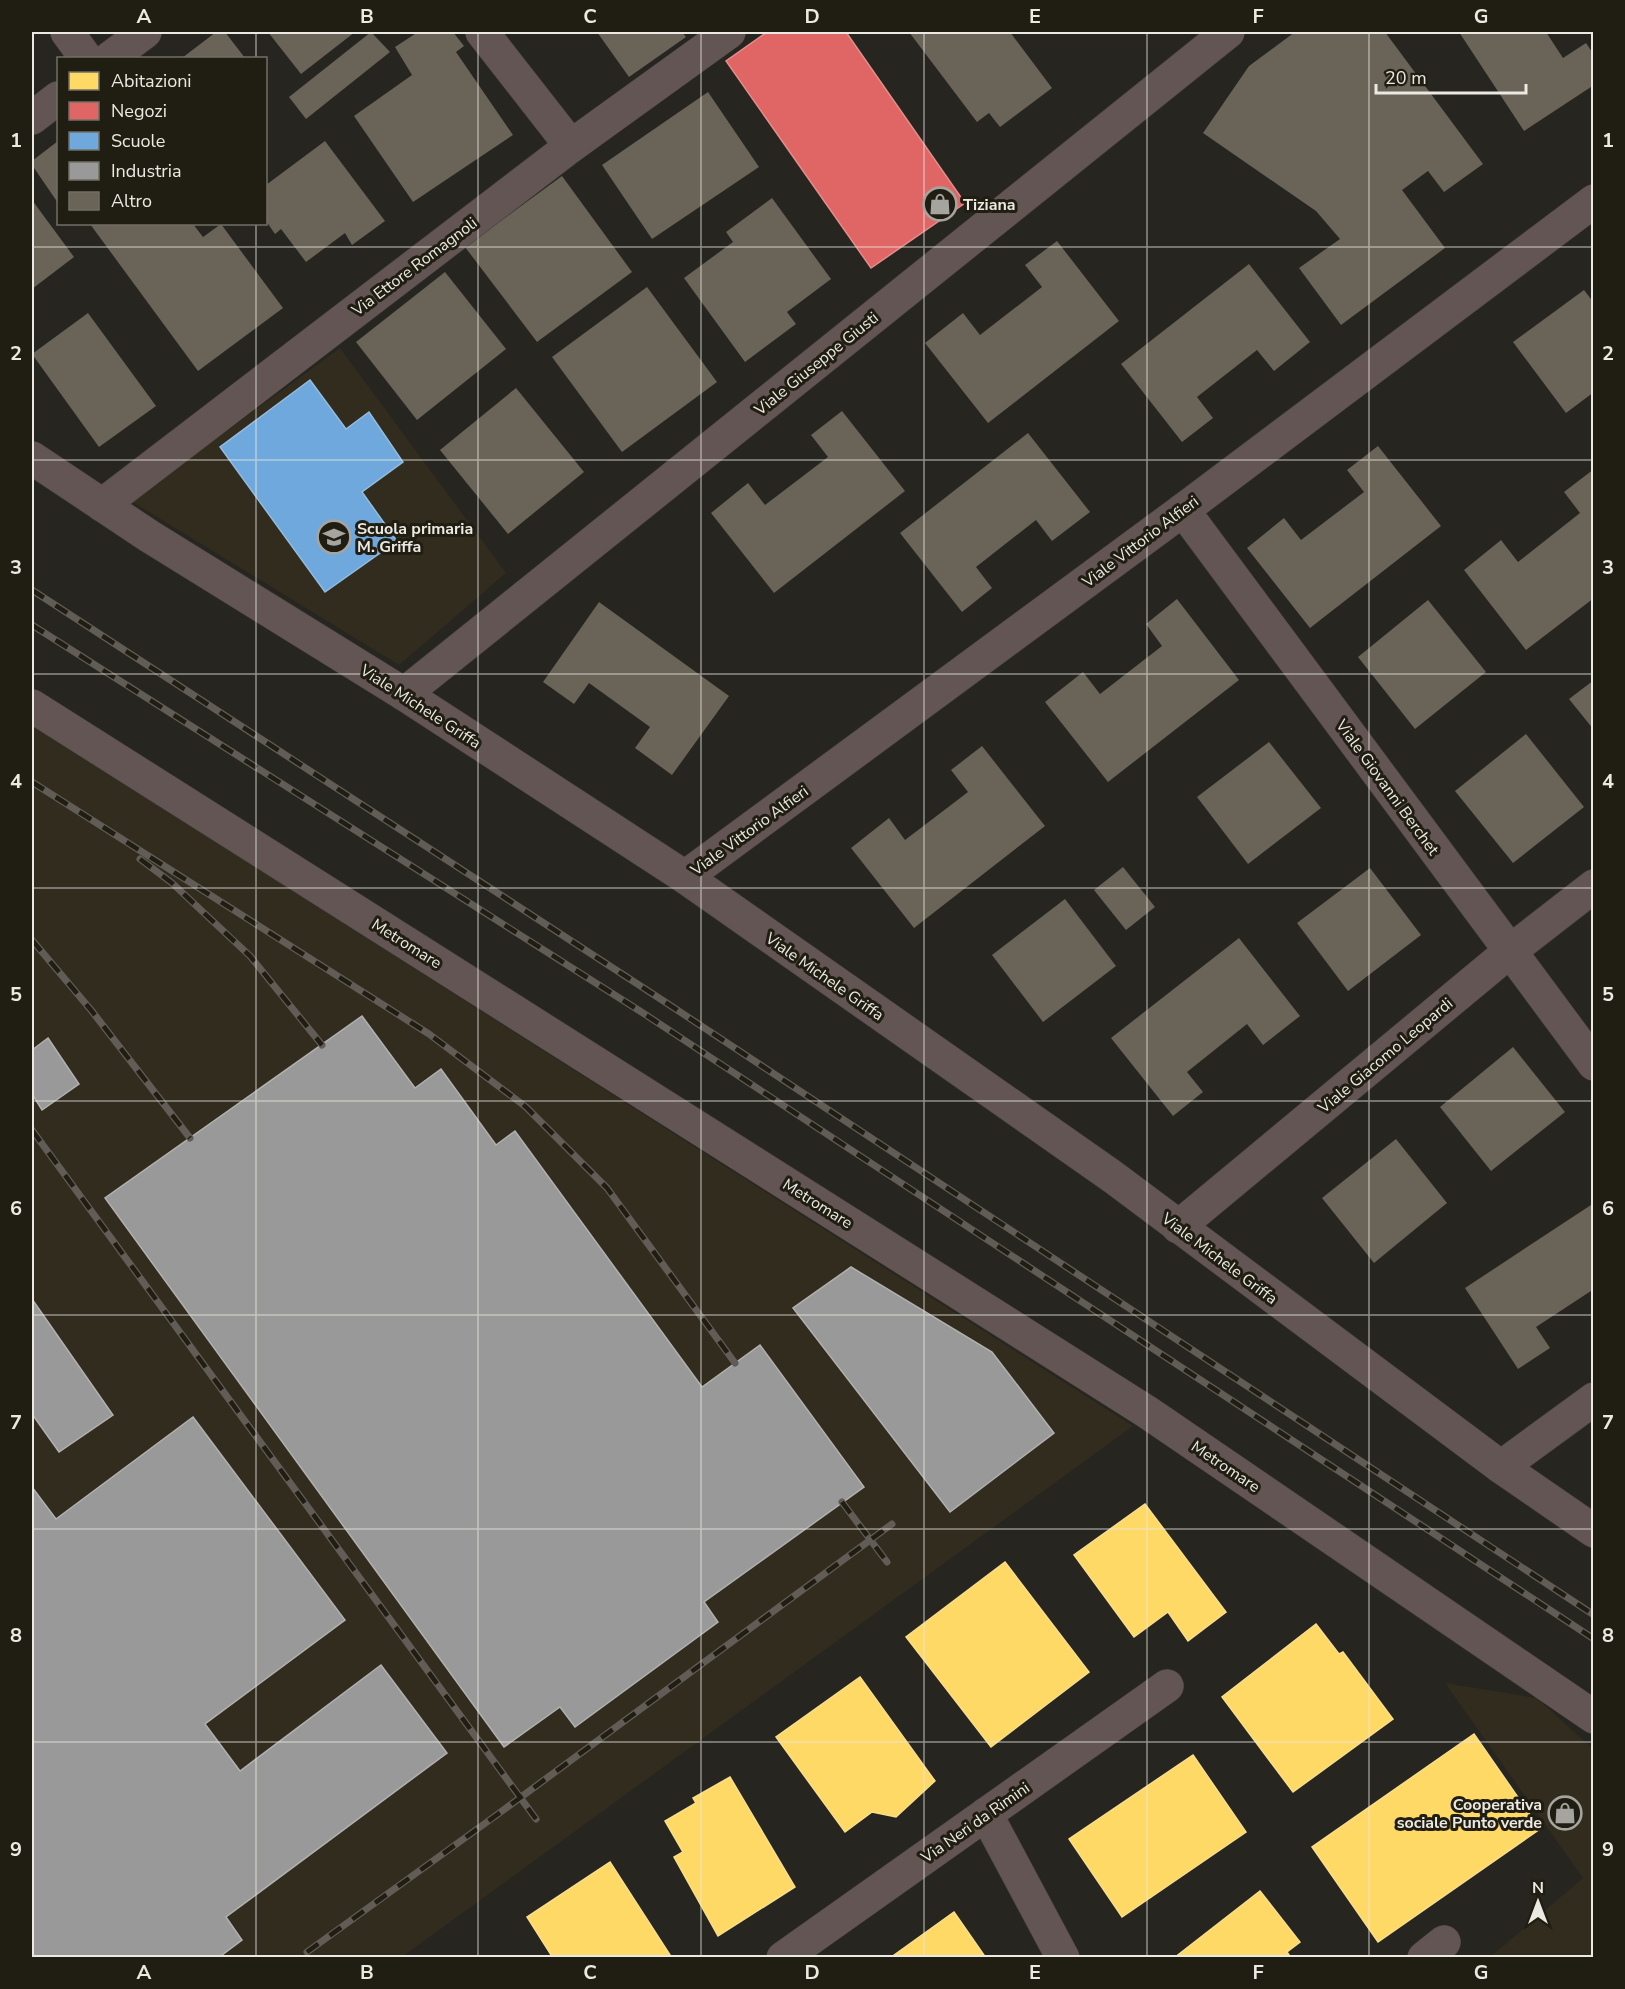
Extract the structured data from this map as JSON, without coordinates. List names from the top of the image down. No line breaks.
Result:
{"streets":{"street":["Via Ettore Romagnoli","Viale Giuseppe Giusti","Viale Vittorio Alfieri","Viale Michele Griffa","Viale Giovanni Berchet","Metromare","Viale Giacomo Leopardi","Via Neri da Rimini"]},"crossings":[["Via Ettore Romagnoli","Viale Michele Griffa"],["Viale Giuseppe Giusti","Viale Michele Griffa"],["Viale Vittorio Alfieri","Viale Michele Griffa"],["Viale Vittorio Alfieri","Viale Giovanni Berchet"],["Viale Michele Griffa","Viale Giacomo Leopardi"],["Viale Giovanni Berchet","Viale Giacomo Leopardi"]],"places":{"shop":["Tiziana","Cooperativa sociale Punto verde"],"school or university":["Scuola primaria M. Griffa"]},"legend":["Abitazioni","Negozi","Scuole","Industria","Altro"],"scale_bar":"20 m","north":"top","grid":{"columns":["A","B","C","D","E","F","G"],"rows":["1","2","3","4","5","6","7","8","9"]}}
